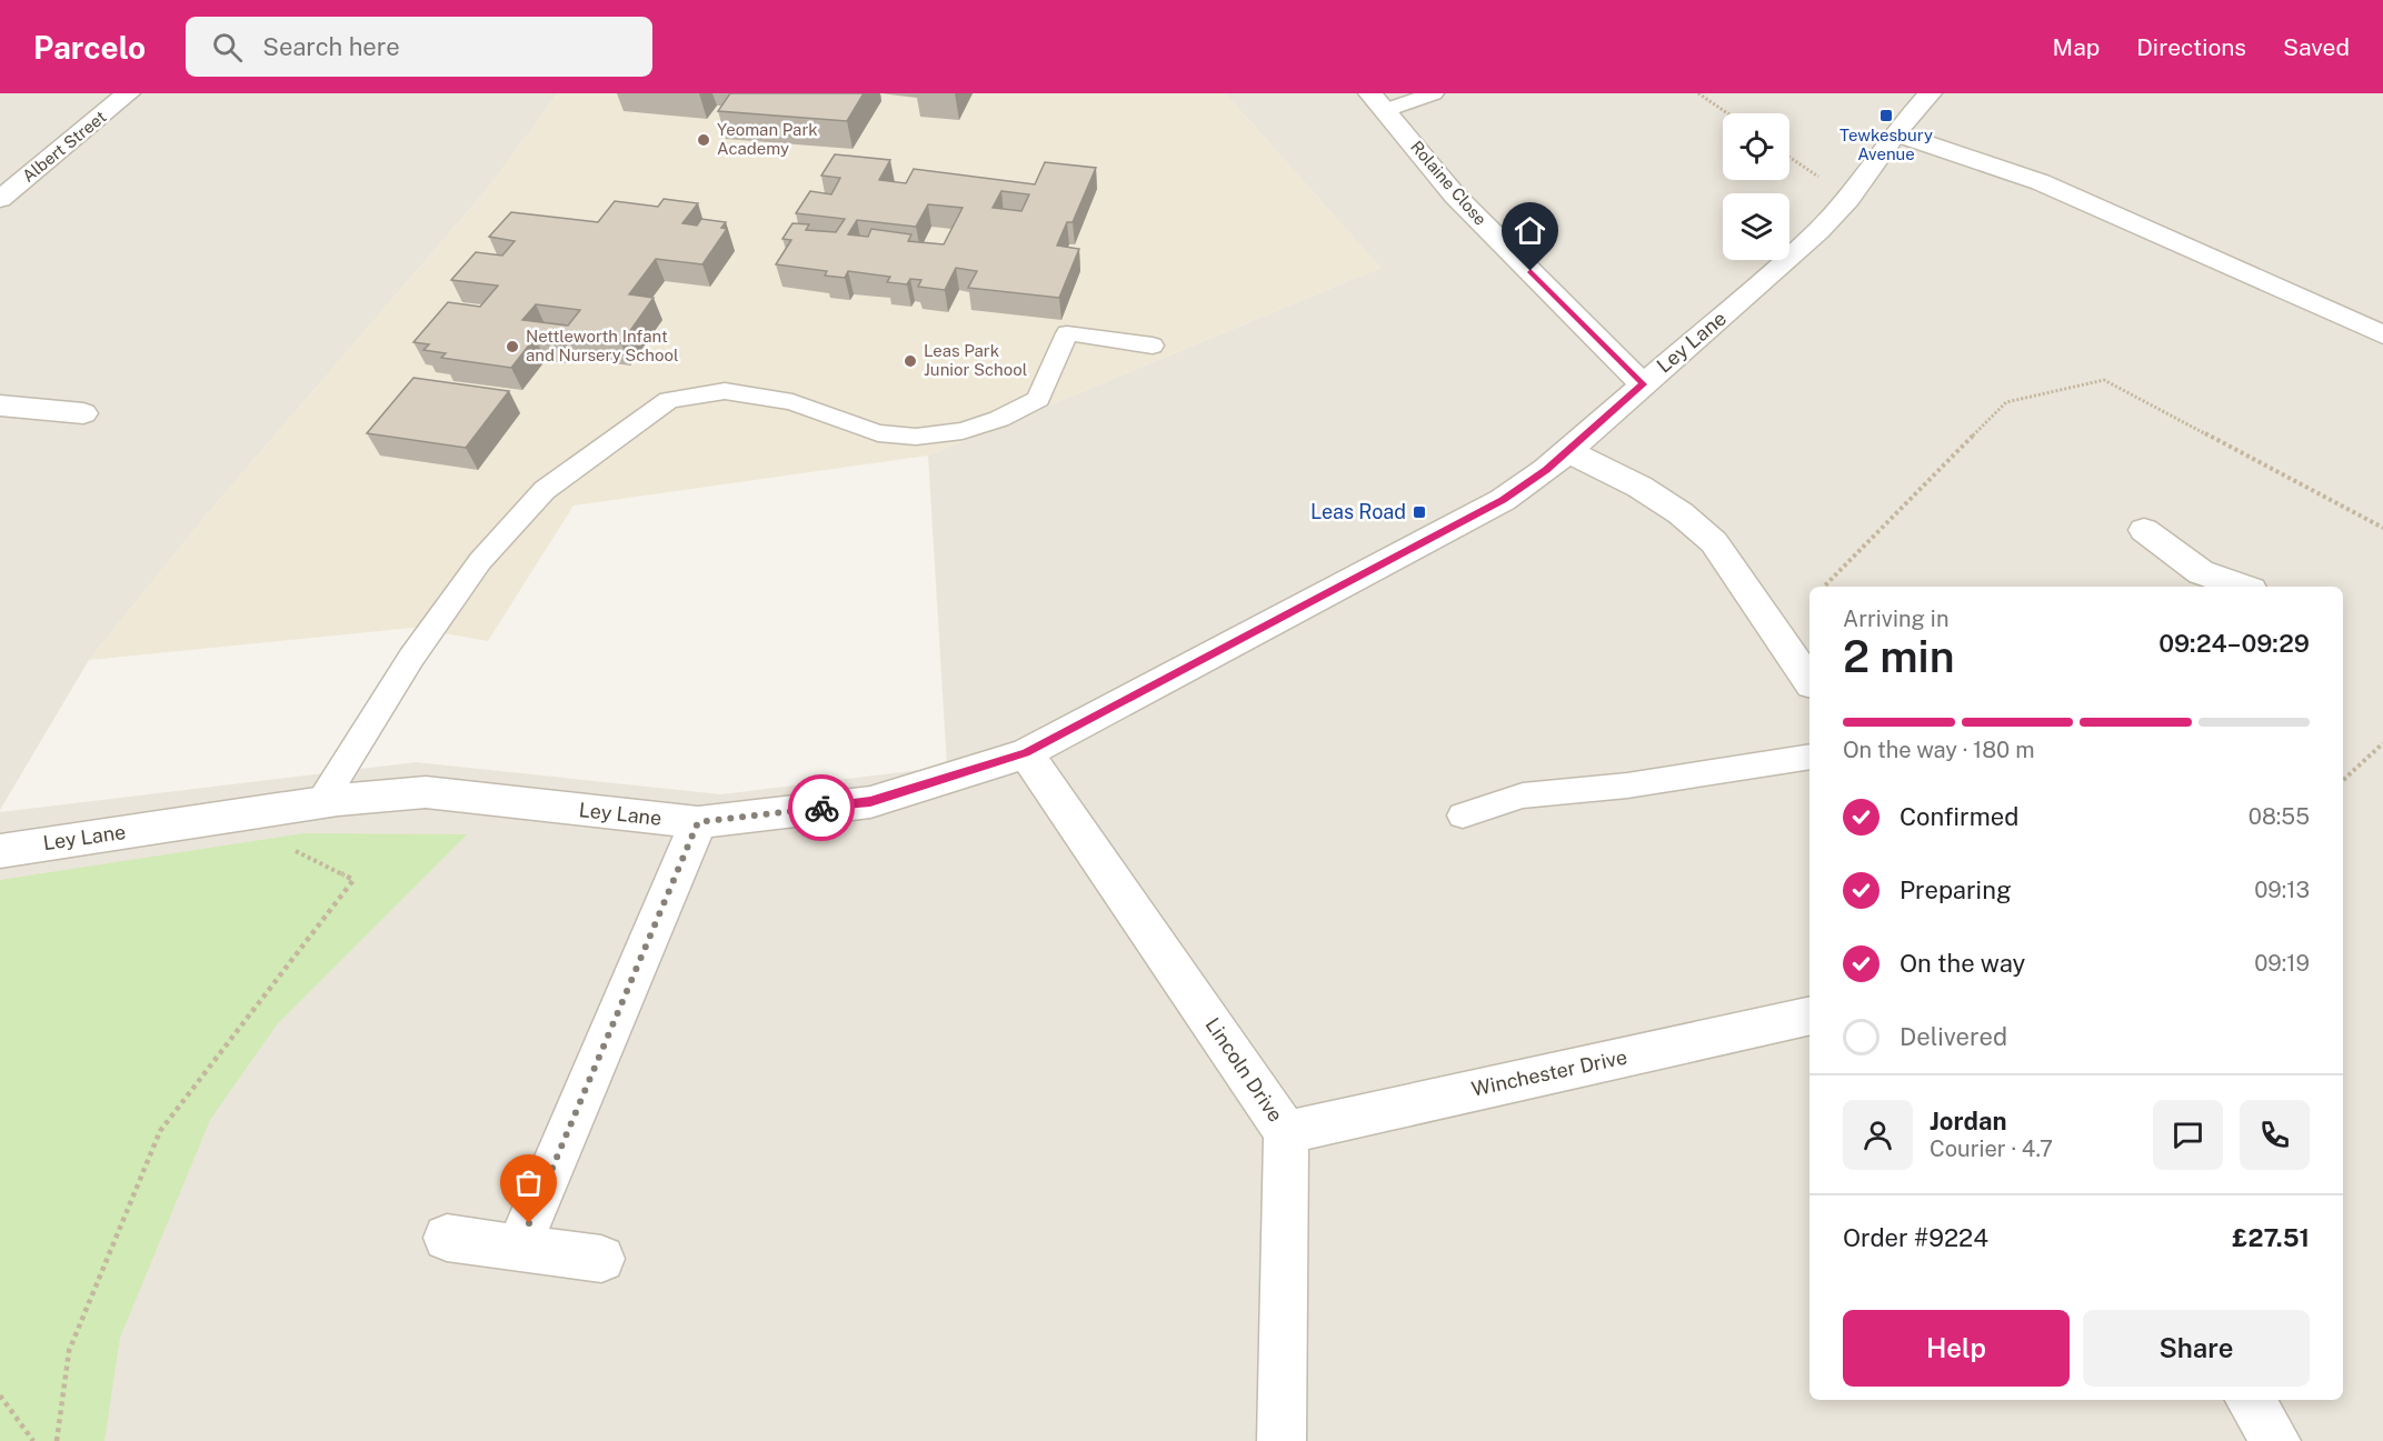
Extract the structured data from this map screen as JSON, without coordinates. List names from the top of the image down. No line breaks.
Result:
{"streets":{"street":["Albert Street","Rolaine Close","Ley Lane","Lincoln Drive","Winchester Drive"]},"crossings":[["Rolaine Close","Ley Lane"],["Ley Lane","Lincoln Drive"],["Lincoln Drive","Winchester Drive"]],"places":{"transit":["Tewkesbury Avenue","Leas Road"],"other":["Yeoman Park Academy","Nettleworth Infant and Nursery School","Leas Park Junior School"]},"page":{"header":"Parcelo","search":"Search here","nav":["Map","Directions","Saved"],"heading":["2 min","Arriving in","09:24–09:29"],"panel":["Jordan","Courier · 4.7","Order #9224","£27.51"],"bar":"On the way · 180 m","list":[["Confirmed","08:55"],["Preparing","09:13"],["On the way","09:19"],"Delivered"],"buttons":["Help","Share"]}}
